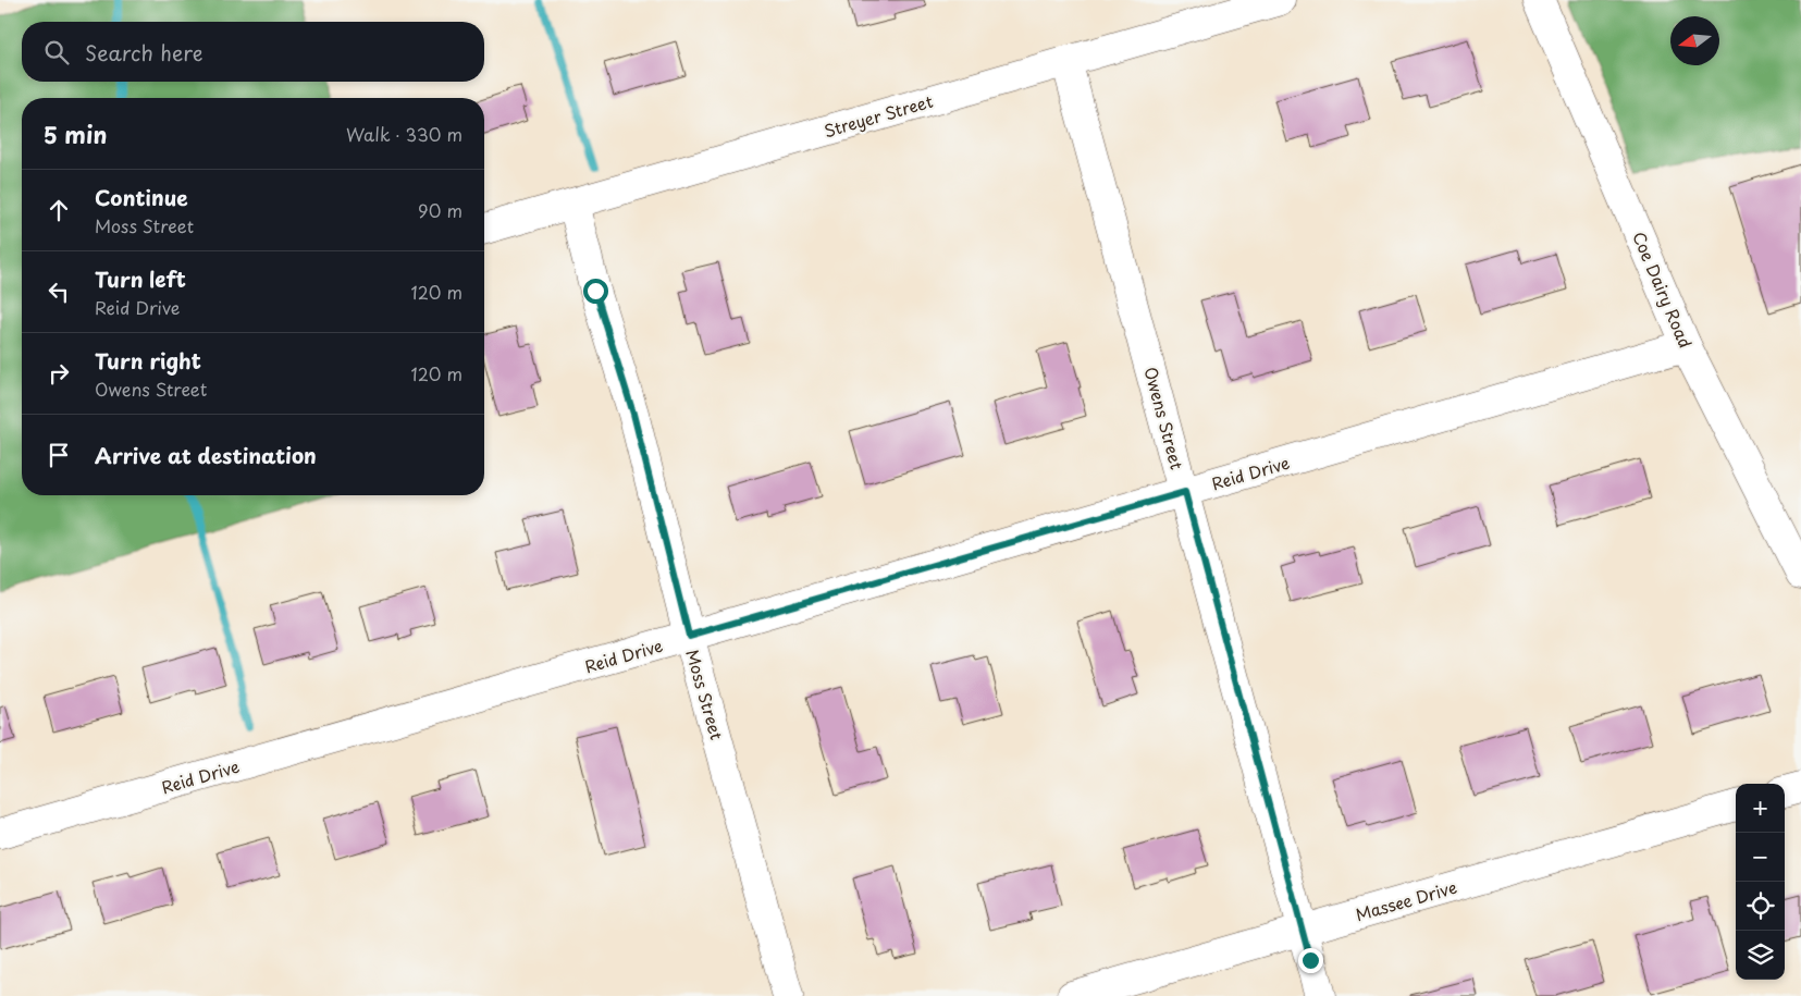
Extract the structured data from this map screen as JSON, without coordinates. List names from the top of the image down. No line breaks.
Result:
{"streets":{"street":["Streyer Street","Coe Dairy Road","Owens Street","Reid Drive","Moss Street","Massee Drive"]},"crossings":[["Streyer Street","Owens Street"],["Streyer Street","Moss Street"],["Coe Dairy Road","Reid Drive"],["Owens Street","Reid Drive"],["Owens Street","Massee Drive"],["Reid Drive","Moss Street"]],"north":"left","page":{"search":"Search here","heading":["5 min","Walk · 330 m"],"list":[["Continue","Moss Street","90 m"],["Turn left","Reid Drive","120 m"],["Turn right","Owens Street","120 m"],"Arrive at destination"],"map_buttons":["+","−"]}}
